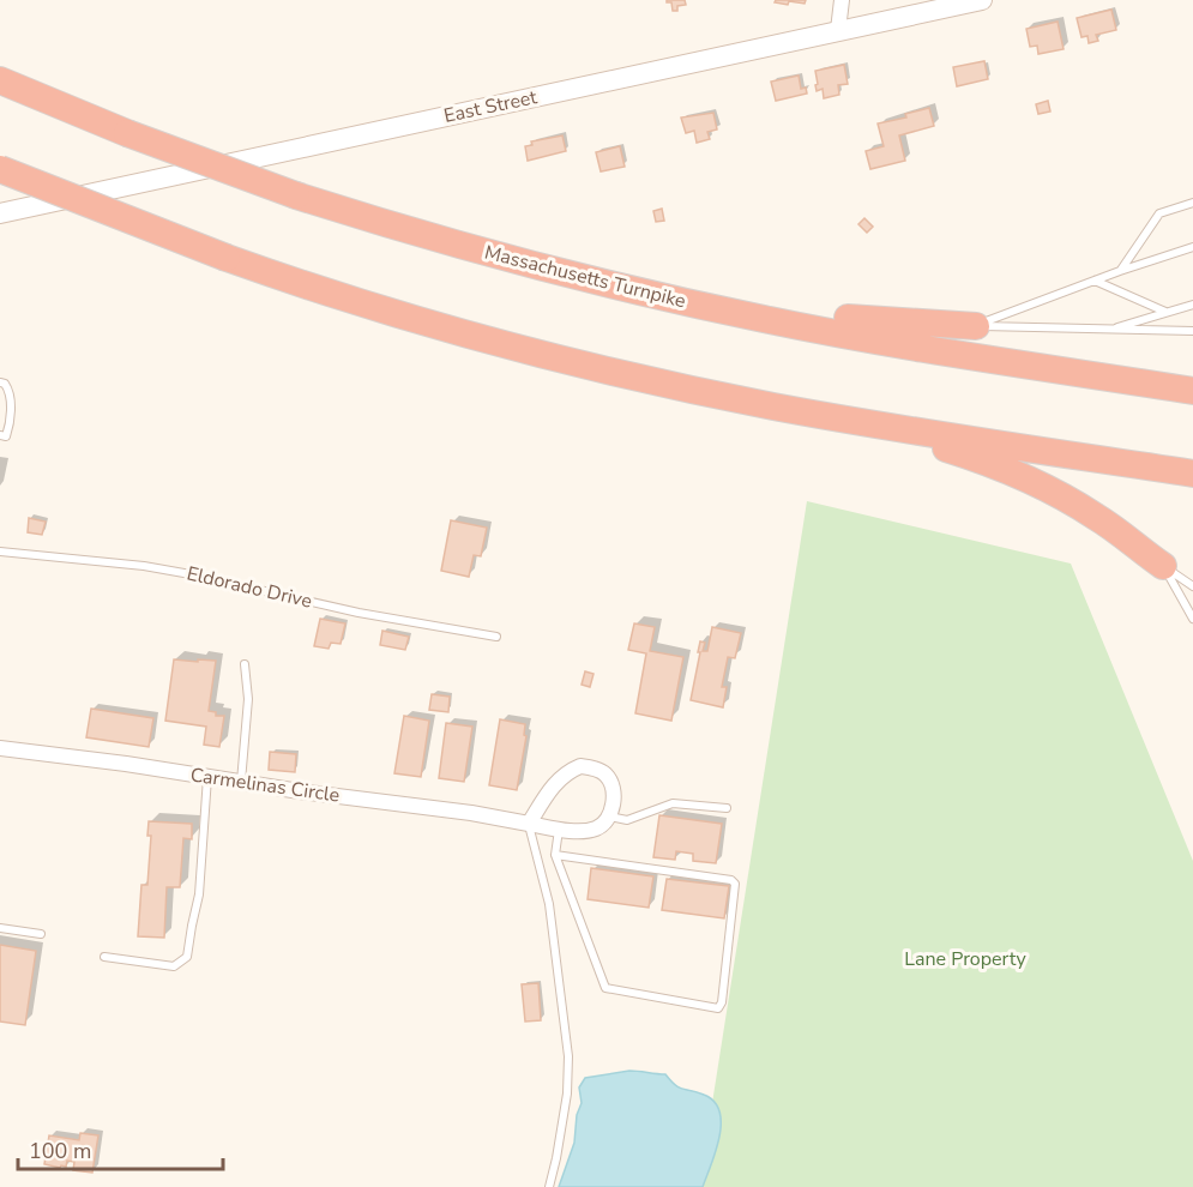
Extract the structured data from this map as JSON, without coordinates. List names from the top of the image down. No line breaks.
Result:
{"streets":{"highway":["Massachusetts Turnpike"],"main road":["East Street"],"street":["Carmelinas Circle"],"lane":["Eldorado Drive"]},"parks":["Lane Property"],"scale_bar":"100 m"}
